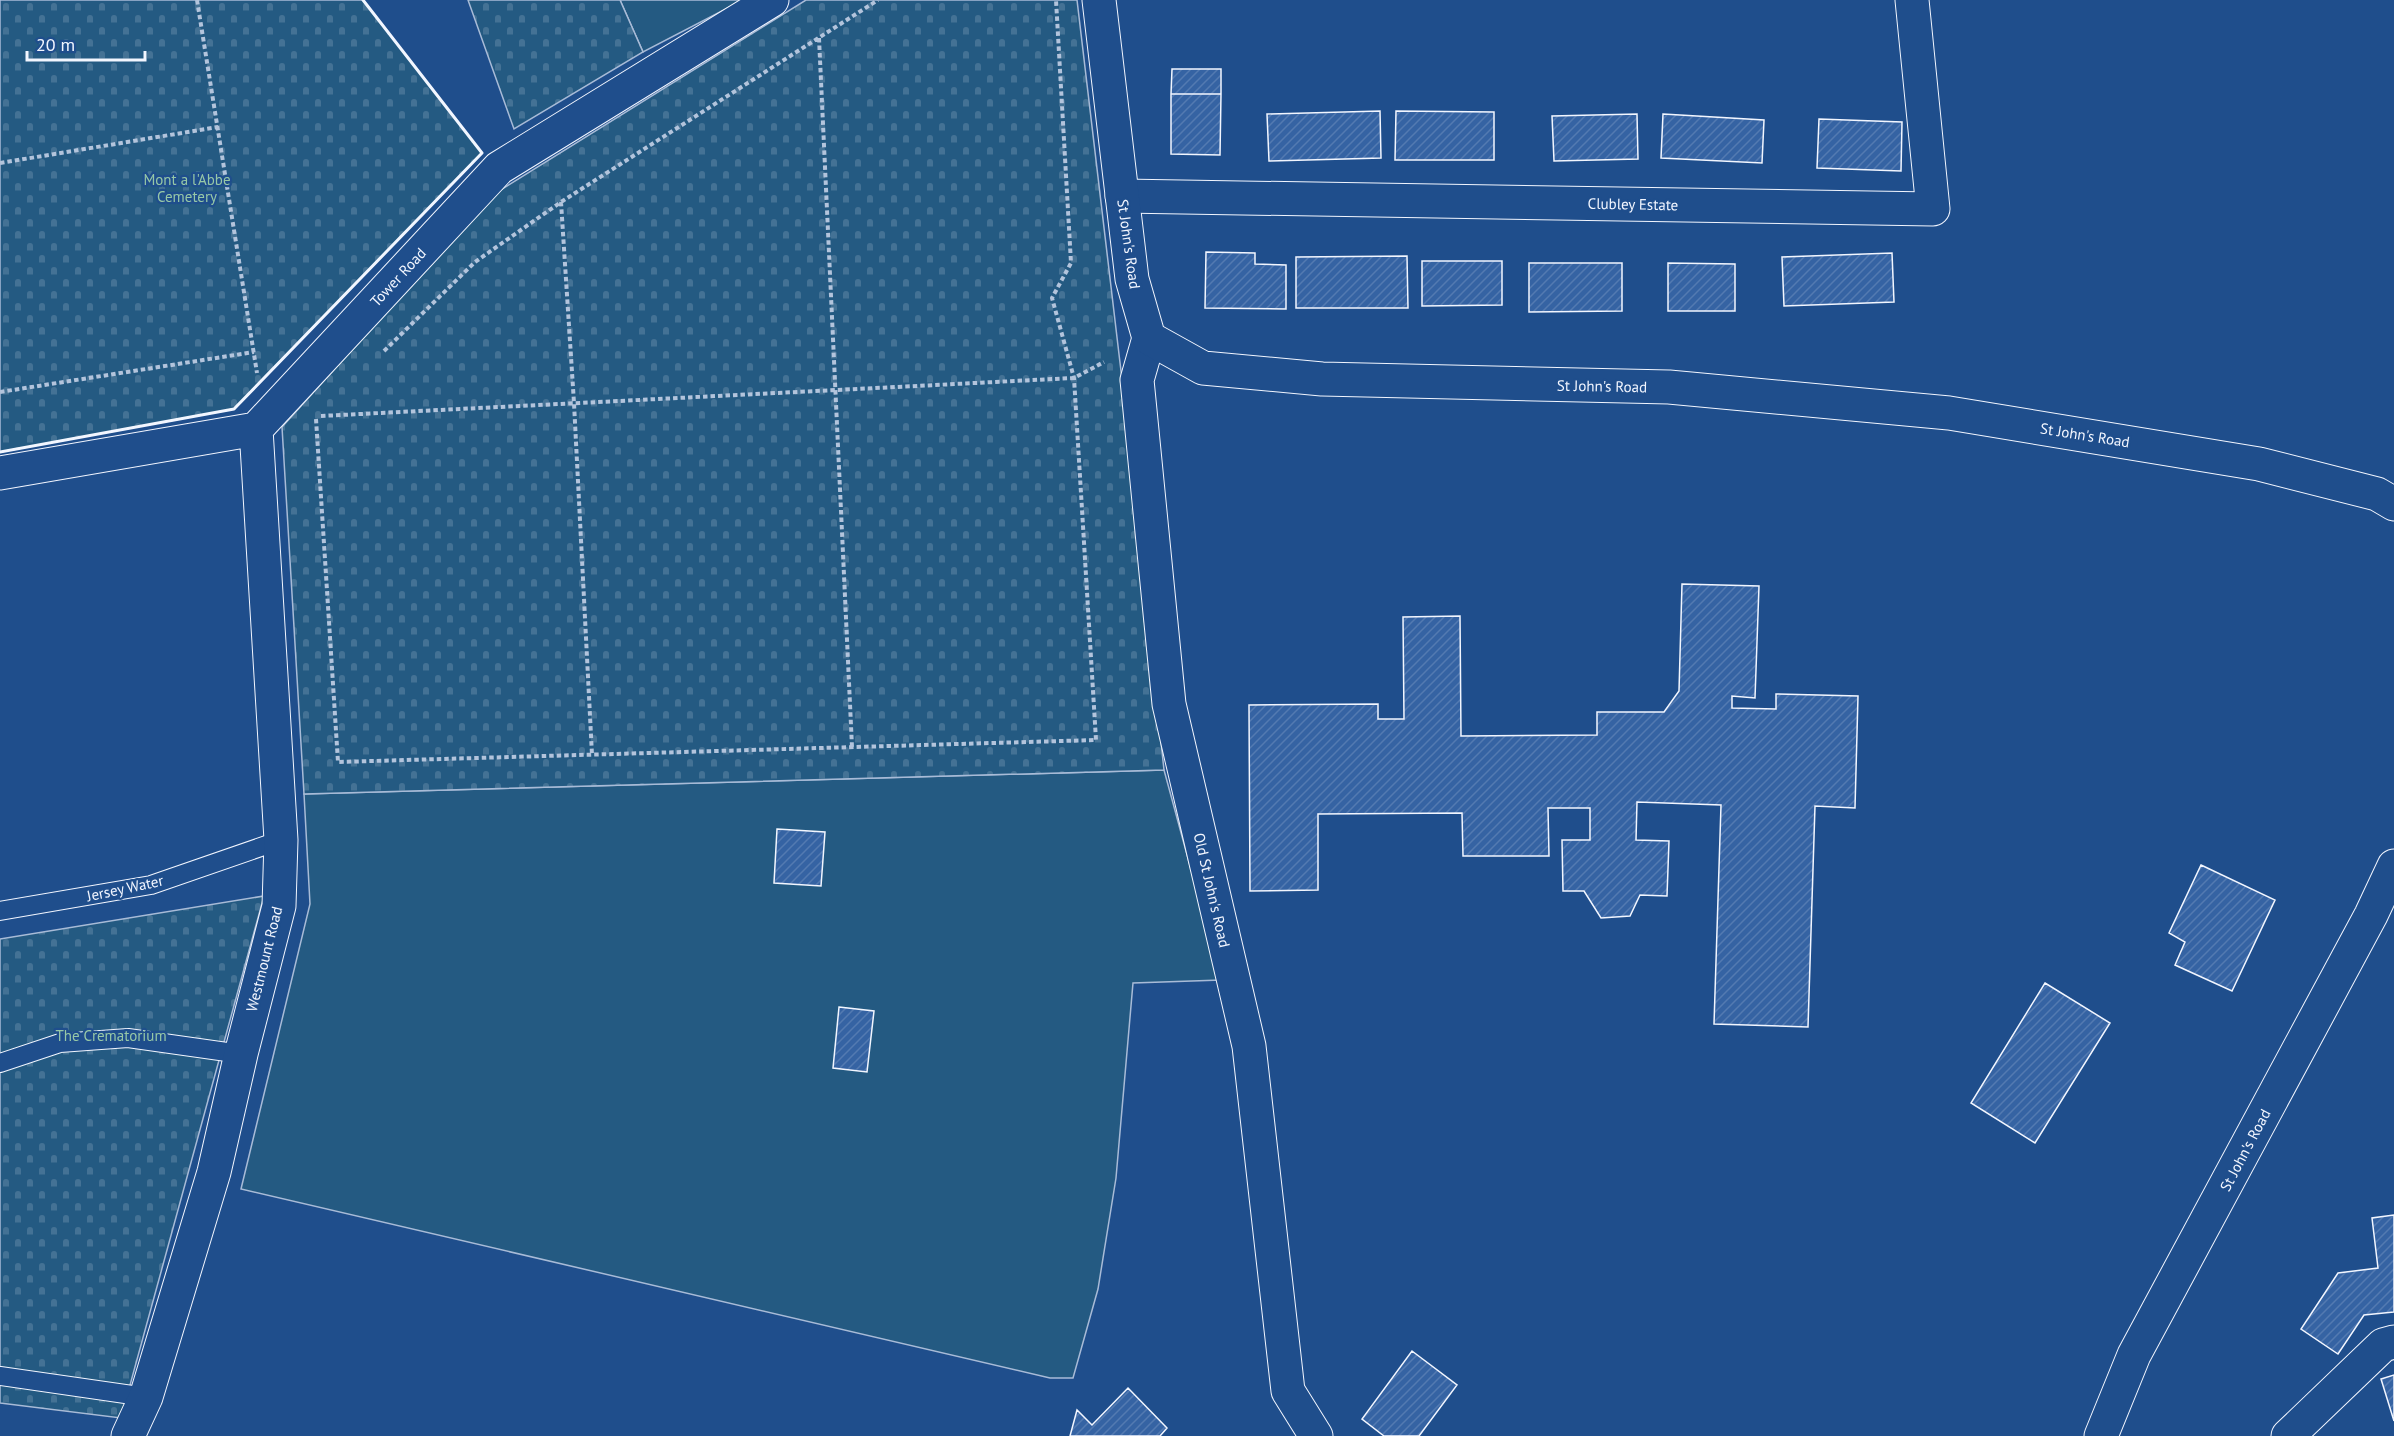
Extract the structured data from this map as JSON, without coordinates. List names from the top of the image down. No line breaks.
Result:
{"streets":{"street":["Clubley Estate","St John's Road","Tower Road","Old St John's Road","Westmount Road"],"lane":["Jersey Water"]},"crossings":[["Clubley Estate","St John's Road"],["St John's Road","Old St John's Road"],["Tower Road","Westmount Road"],["Jersey Water","Westmount Road"]],"parks":["Mont a l'Abbe Cemetery","The Crematorium"],"scale_bar":"20 m"}
